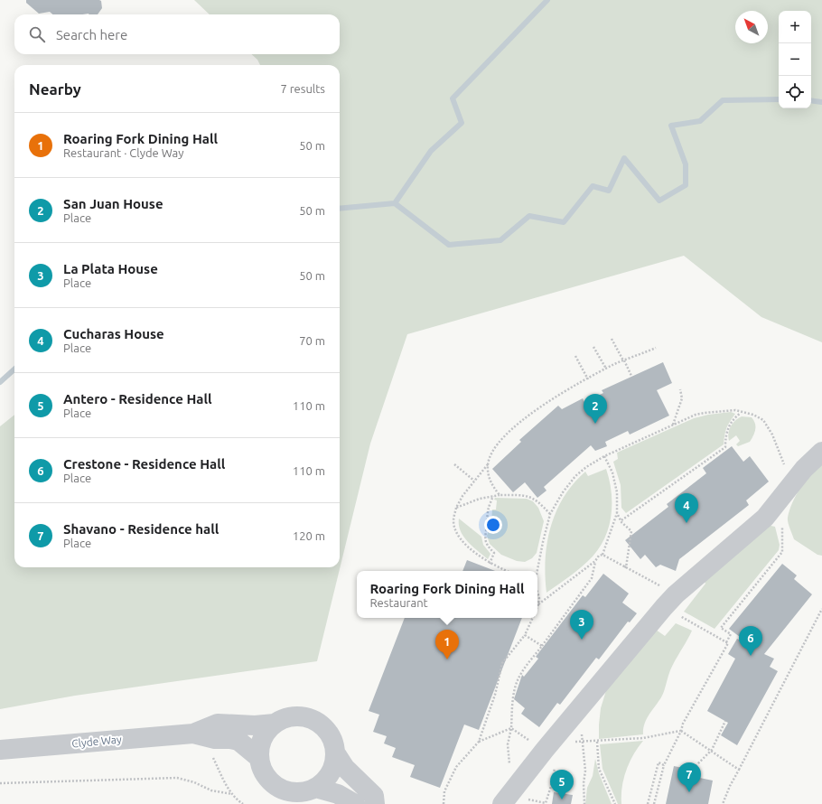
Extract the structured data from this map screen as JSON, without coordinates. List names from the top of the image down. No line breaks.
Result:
{"streets":{"street":["Clyde Way"]},"north":"top left","page":{"map_buttons":["+","−"],"search":"Search here","heading":["Nearby","7 results"],"list":[{"mark":"1","name":"Roaring Fork Dining Hall","note":"Restaurant · Clyde Way","value":"50 m"},{"mark":"2","name":"San Juan House","note":"Place","value":"50 m"},{"mark":"3","name":"La Plata House","note":"Place","value":"50 m"},{"mark":"4","name":"Cucharas House","note":"Place","value":"70 m"},{"mark":"5","name":"Antero - Residence Hall","note":"Place","value":"110 m"},{"mark":"6","name":"Crestone - Residence Hall","note":"Place","value":"110 m"},{"mark":"7","name":"Shavano - Residence hall","note":"Place","value":"120 m"}],"pins":["2","4","3","6","1","7","5"],"popup":["Roaring Fork Dining Hall","Restaurant"]}}
